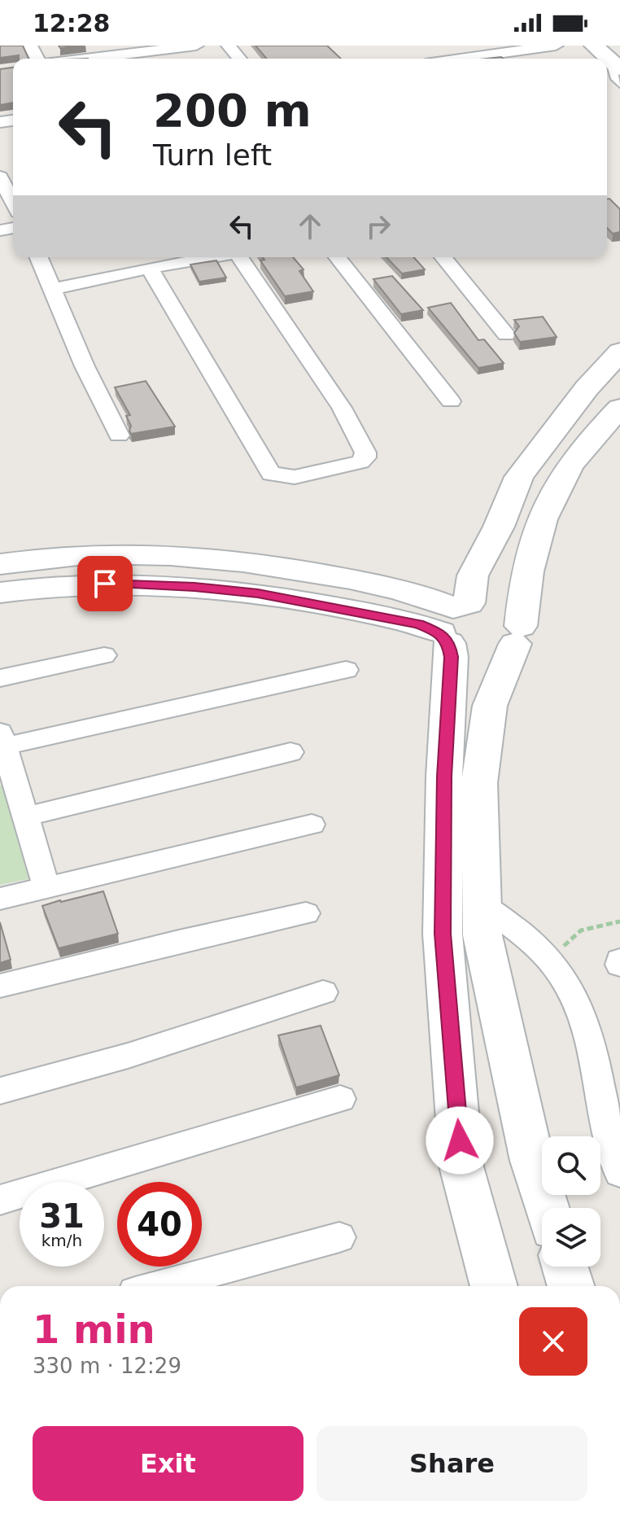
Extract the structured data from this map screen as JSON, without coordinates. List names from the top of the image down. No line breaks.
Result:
{"page":{"status":"12:28","turn":["200 m","Turn left"],"speed":"31 km/h","limit":"40","heading":["1 min","330 m · 12:29"],"buttons":["Exit","Share"]}}
